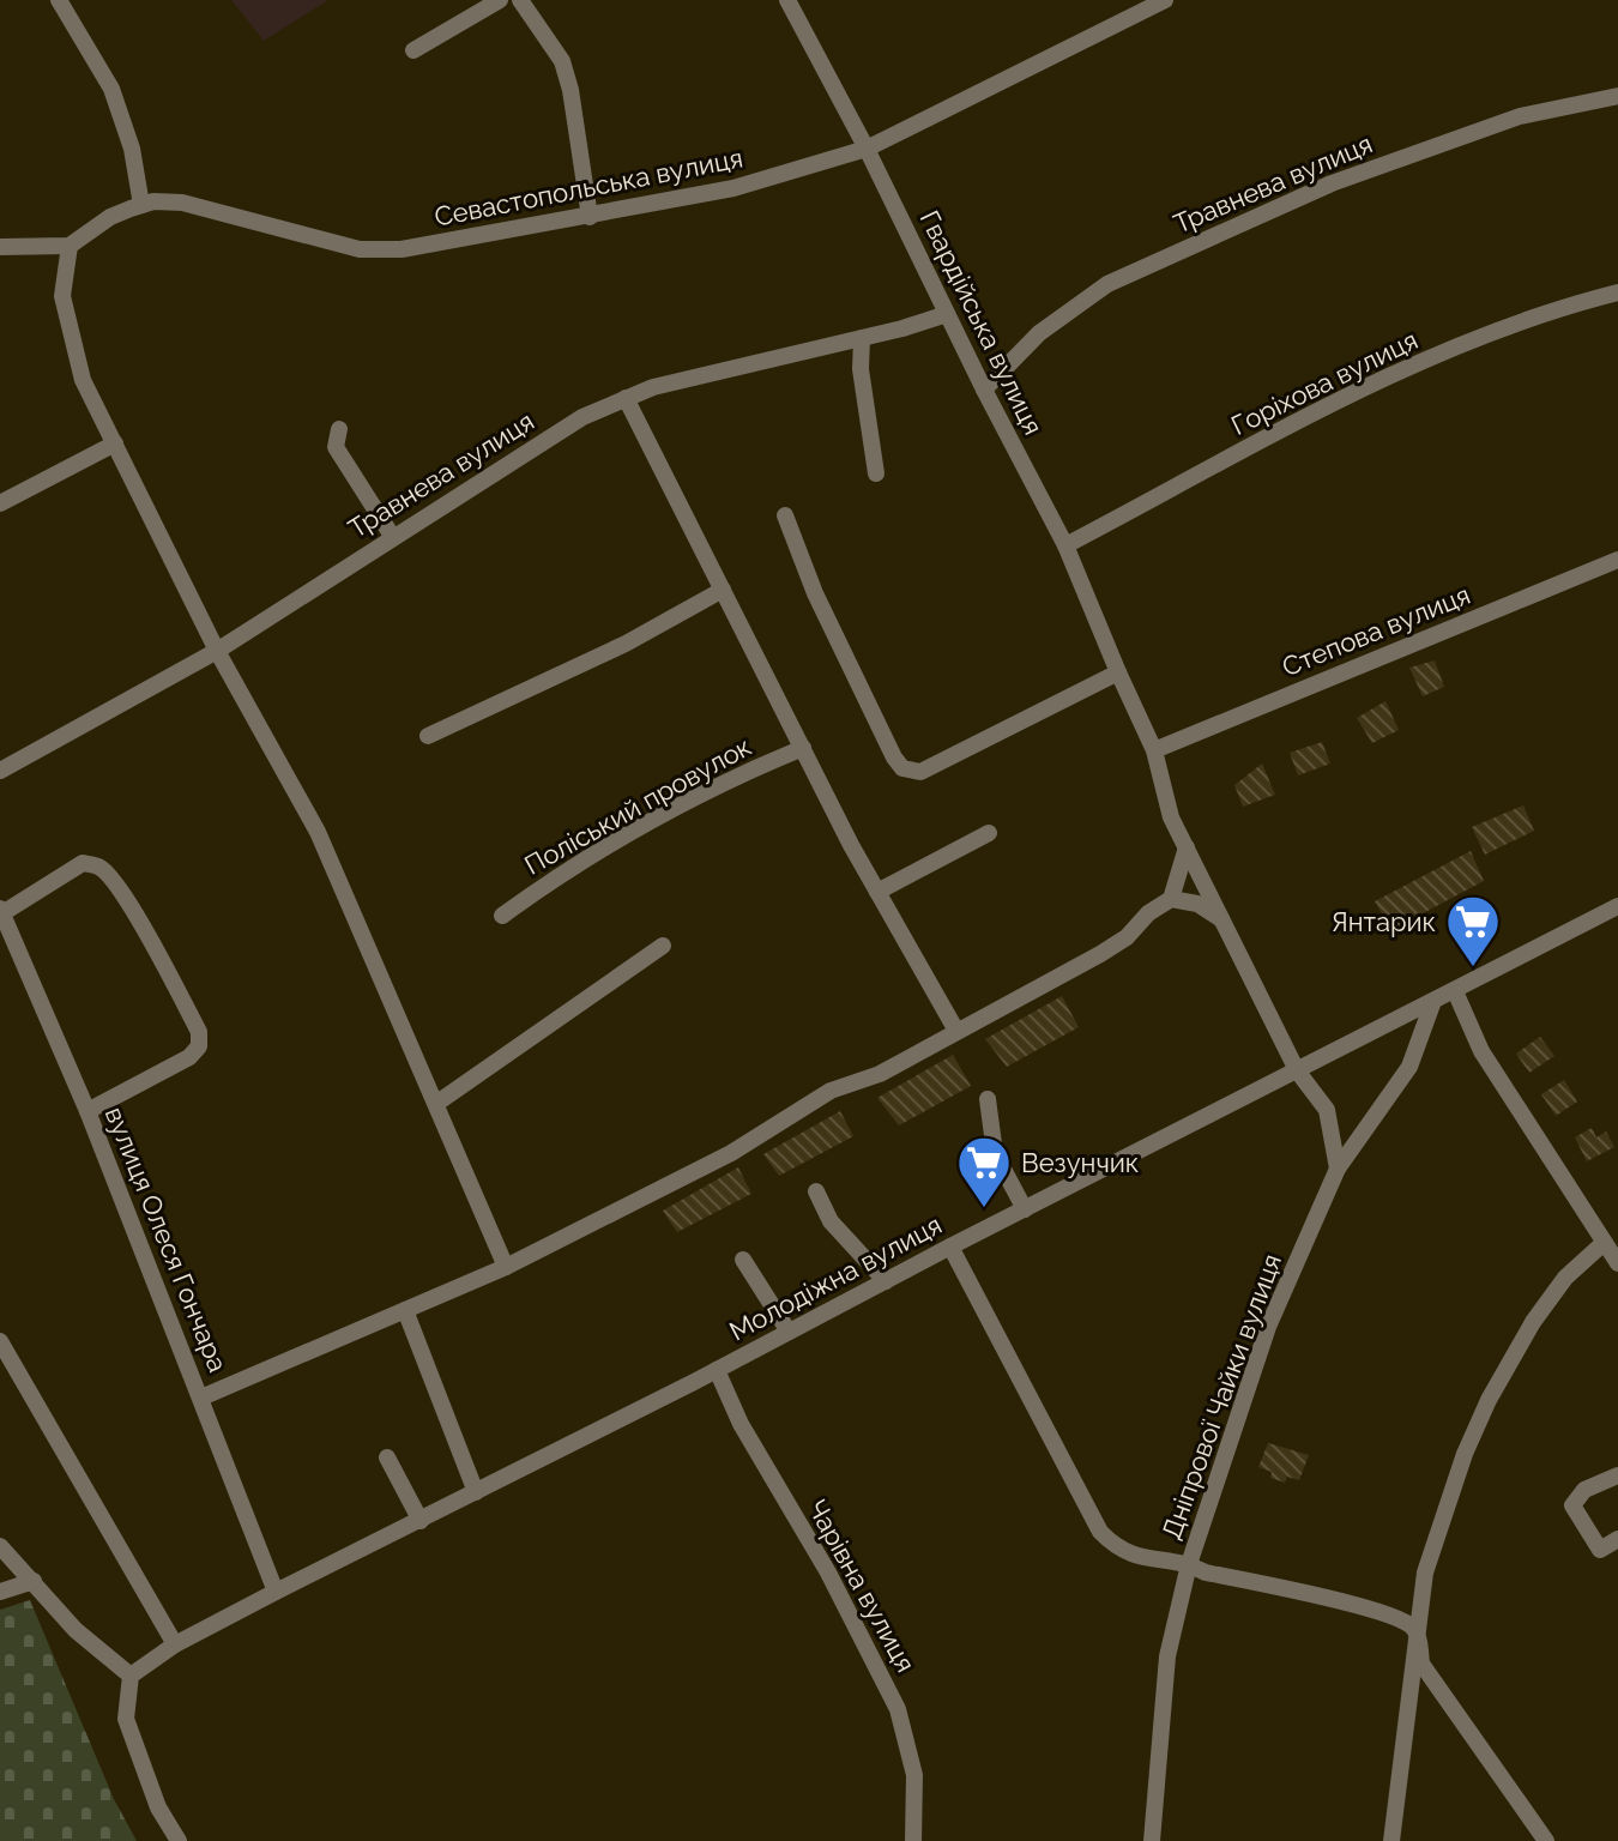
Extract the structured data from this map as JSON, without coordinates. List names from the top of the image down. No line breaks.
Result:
{"streets":{"street":["Травнева вулиця","Севастопольська вулиця","Гвардійська вулиця","Горіхова вулиця","Степова вулиця","Поліський провулок","вулиця Олеся Гончара","Молодіжна вулиця","Дніпрової Чайки вулиця","Чарівна вулиця"]},"crossings":[["Травнева вулиця","Гвардійська вулиця"],["Севастопольська вулиця","Гвардійська вулиця"],["Гвардійська вулиця","Горіхова вулиця"],["Гвардійська вулиця","Степова вулиця"],["Гвардійська вулиця","Молодіжна вулиця"],["Гвардійська вулиця","Дніпрової Чайки вулиця"],["вулиця Олеся Гончара","Молодіжна вулиця"],["Молодіжна вулиця","Дніпрової Чайки вулиця"],["Молодіжна вулиця","Чарівна вулиця"]],"places":{"supermarket":["Янтарик","Везунчик"]}}
